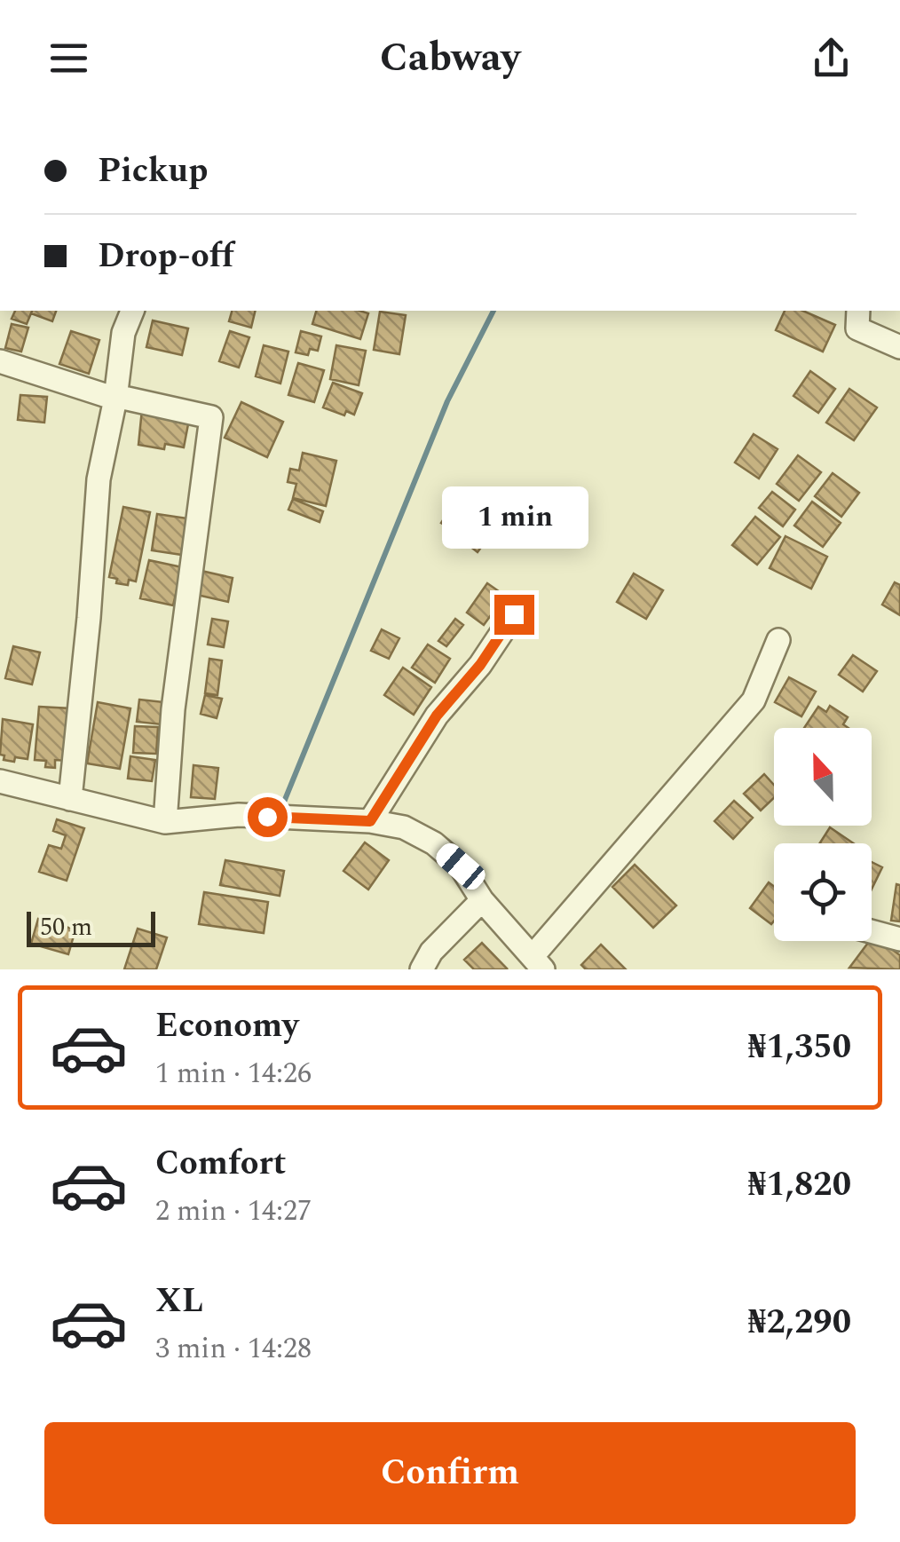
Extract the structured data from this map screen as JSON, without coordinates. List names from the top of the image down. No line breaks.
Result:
{"scale_bar":"50 m","north":"top","page":{"header":"Cabway","banner":["Pickup","Drop-off"],"bubble":"1 min","scale":"50 m","list":[{"name":"Economy","note":"1 min · 14:26","value":"₦1,350"},{"name":"Comfort","note":"2 min · 14:27","value":"₦1,820"},{"name":"XL","note":"3 min · 14:28","value":"₦2,290"}],"buttons":"Confirm"}}
